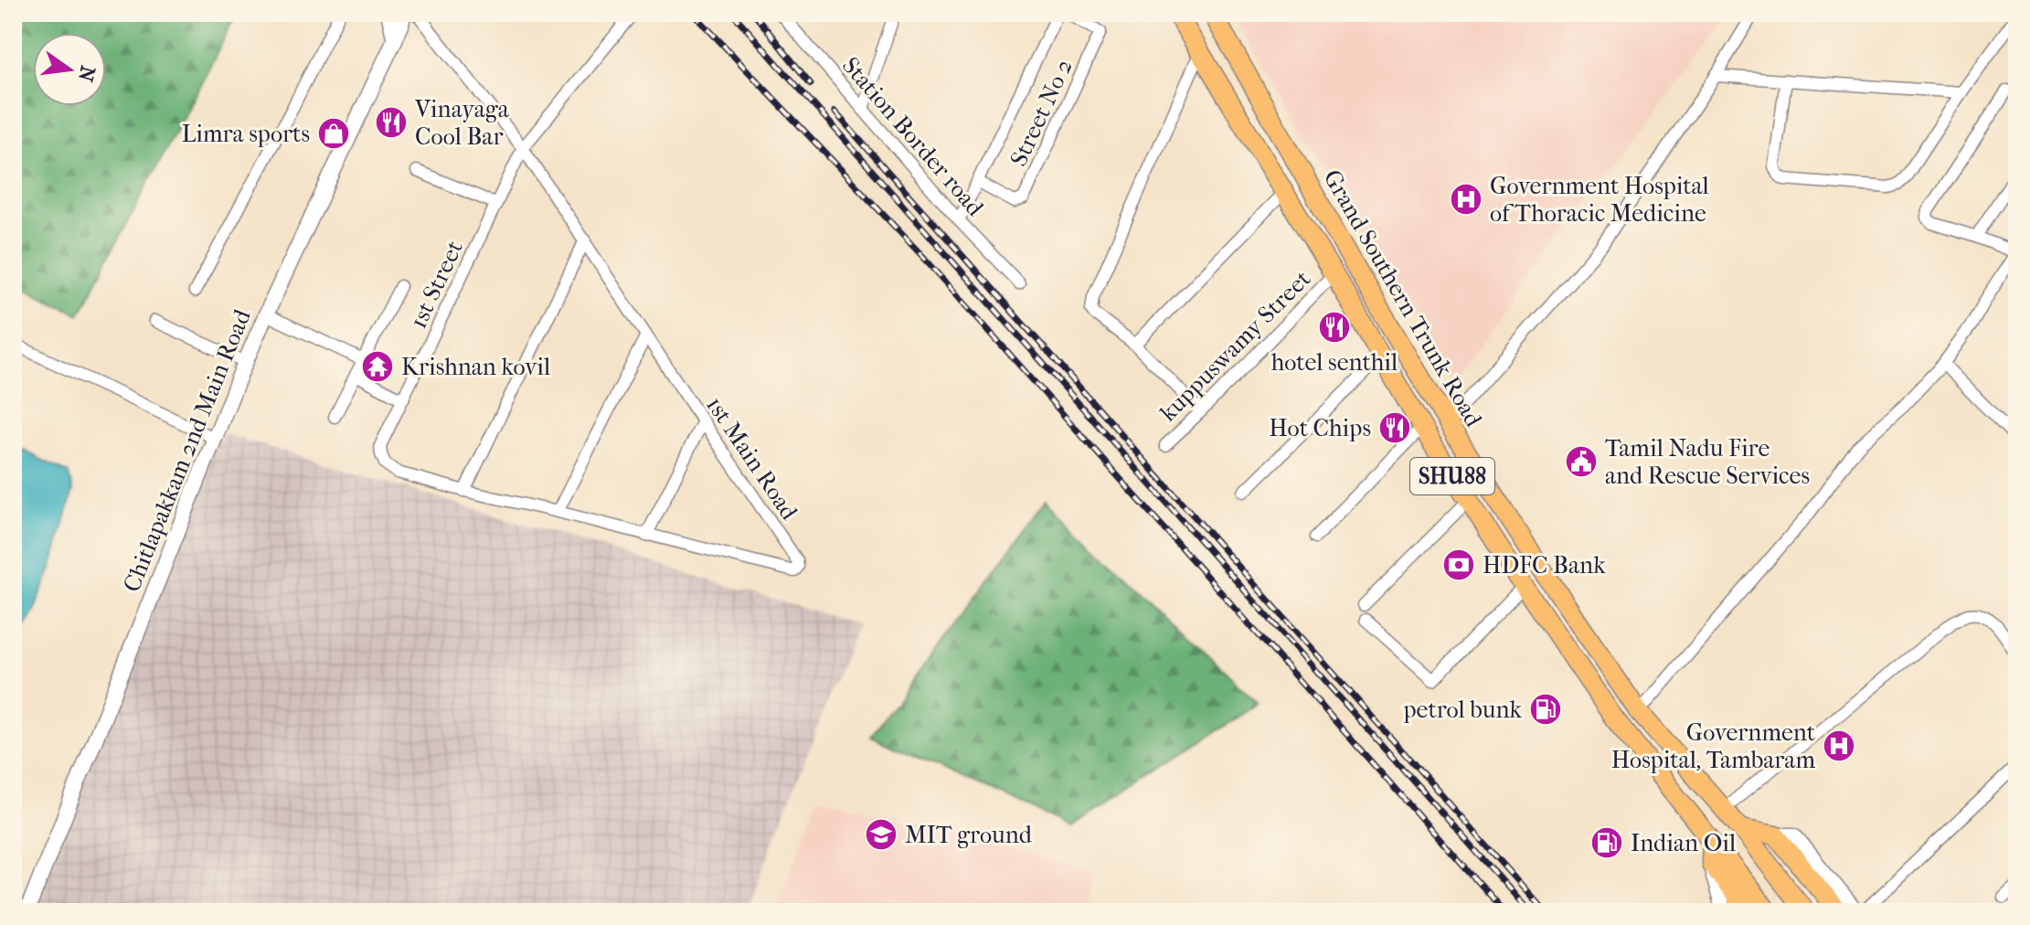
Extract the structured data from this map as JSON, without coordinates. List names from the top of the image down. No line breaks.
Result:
{"streets":{"main road":["Grand Southern Trunk Road","SHU88"],"street":["Street No 2","Station Border road","1st Street","kuppuswamy Street","Chitlapakkam 2nd Main Road","1st Main Road"]},"crossings":[["1st Street","1st Main Road"],["Grand Southern Trunk Road","kuppuswamy Street"]],"places":{"restaurant":["Vinayaga Cool Bar","hotel senthil","Hot Chips"],"shop":["Limra sports"],"hospital":["Government Hospital of Thoracic Medicine","Government Hospital, Tambaram"],"temple":["Krishnan kovil"],"public building":["Tamil Nadu Fire and Rescue Services"],"bank":["HDFC Bank"],"fuel station":["petrol bunk","Indian Oil"],"school or university":["MIT ground"]},"north":"right"}
